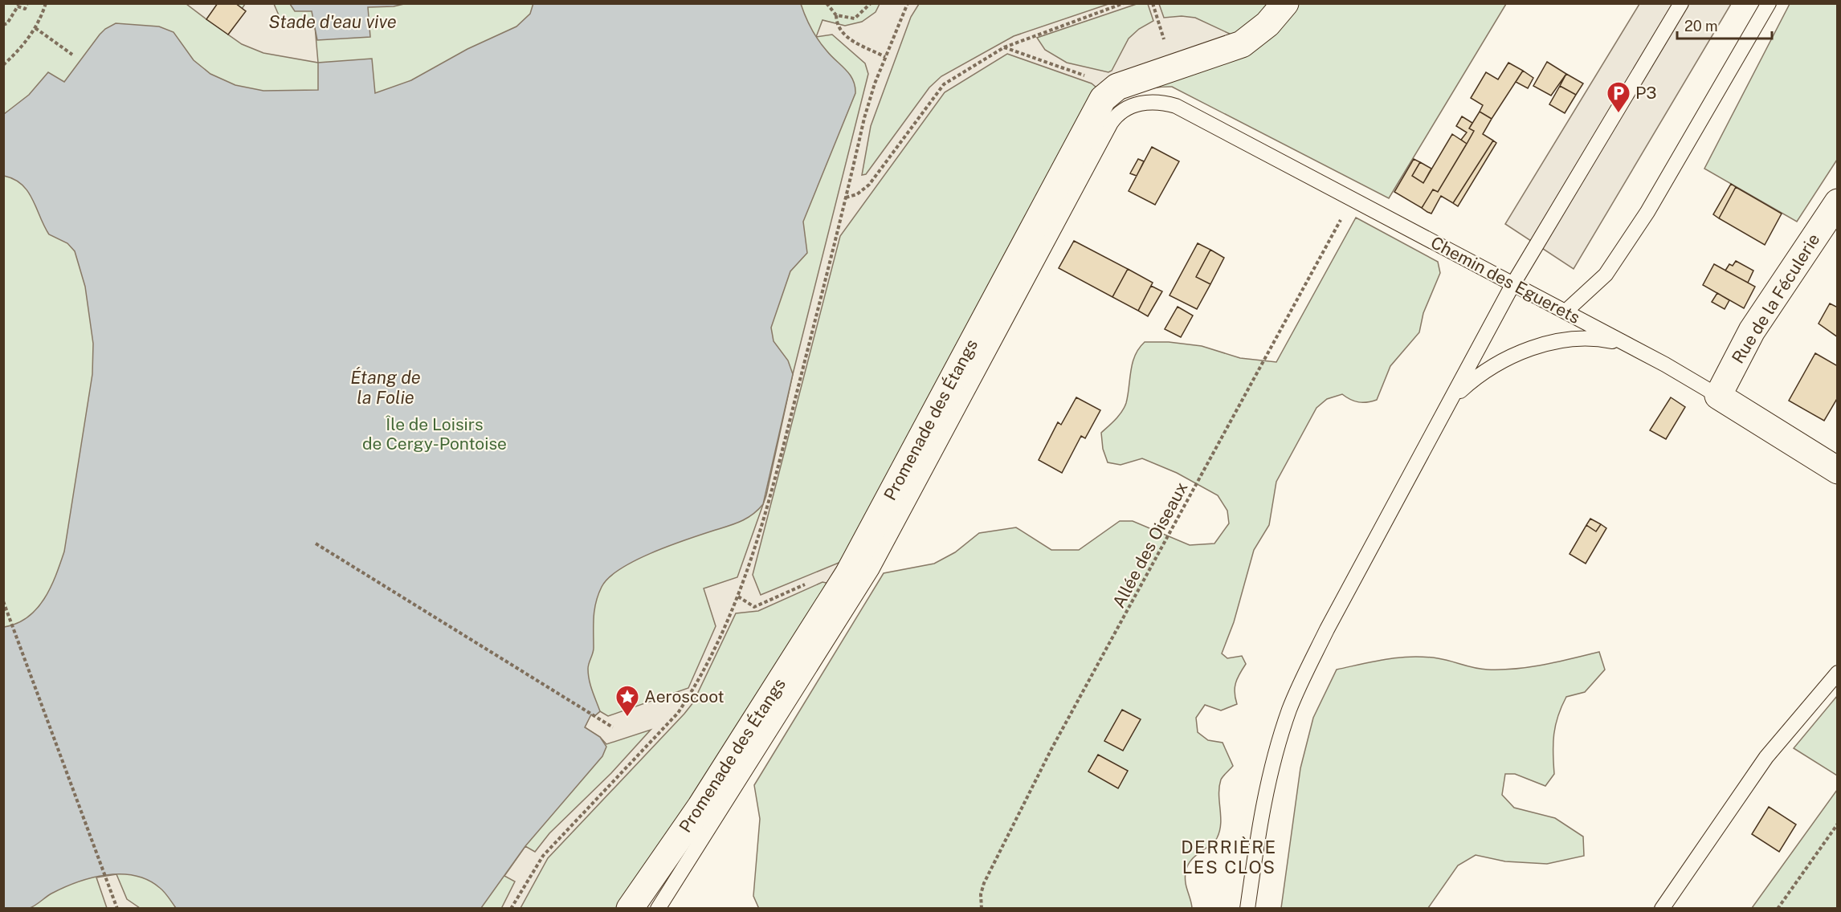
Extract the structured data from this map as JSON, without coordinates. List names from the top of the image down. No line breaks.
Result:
{"streets":{"street":["Chemin des Eguerets","Rue de la Féculerie","Promenade des Étangs"],"path":["Allée des Oiseaux"]},"crossings":[["Chemin des Eguerets","Rue de la Féculerie"],["Chemin des Eguerets","Promenade des Étangs"],["Chemin des Eguerets","Allée des Oiseaux"]],"districts":["DERRIÈRE LES CLOS"],"water":["Stade d'eau vive","Étang de la Folie"],"parks":["Île de Loisirs de Cergy-Pontoise"],"places":{"parking":["P3"],"place":["Aeroscoot"]},"scale_bar":"20 m"}
